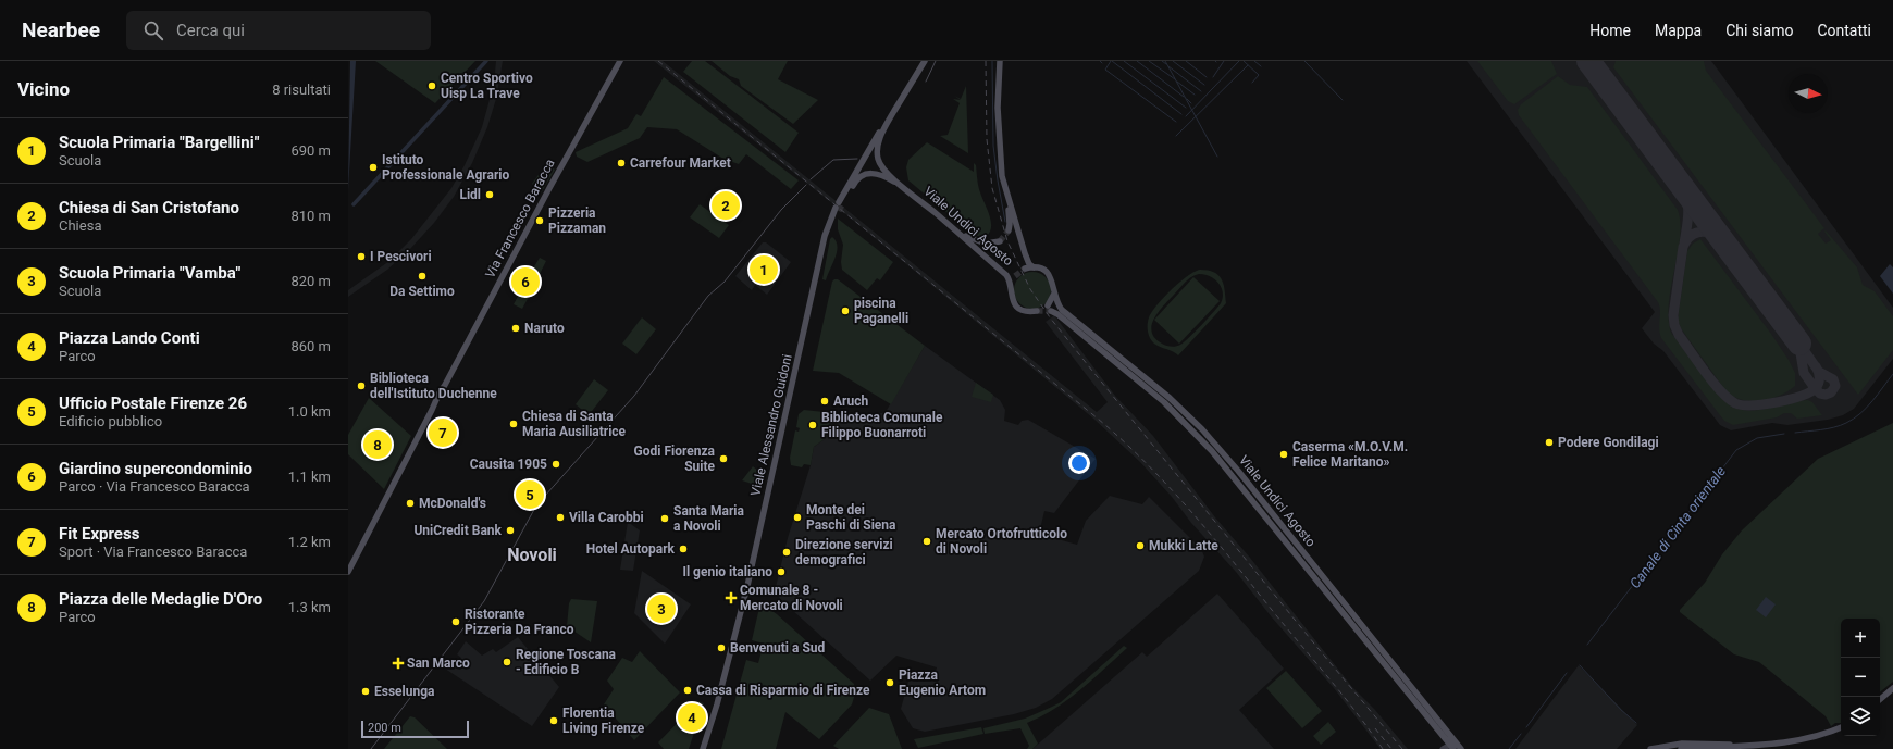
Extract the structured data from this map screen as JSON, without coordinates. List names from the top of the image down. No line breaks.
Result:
{"streets":{"main road":["Via Francesco Baracca","Viale Undici Agosto","Viale Alessandro Guidoni"]},"districts":["Novoli"],"water":["Canale di Cinta orientale"],"places":{"other":["Centro Sportivo Uisp La Trave","Carrefour Market","Istituto Professionale Agrario","Lidl","Pizzeria Pizzaman","I Pescivori","Da Settimo","piscina Paganelli","Naruto","Biblioteca dell'Istituto Duchenne","Aruch","Chiesa di Santa Maria Ausiliatrice","Biblioteca Comunale Filippo Buonarroti","Podere Gondilagi","Caserma «M.O.V.M. Felice Maritano»","Godi Fiorenza Suite","Causita 1905","McDonald's","Villa Carobbi","Monte dei Paschi di Siena","Santa Maria a Novoli","UniCredit Bank","Mercato Ortofrutticolo di Novoli","Mukki Latte","Hotel Autopark","Direzione servizi demografici","Il genio italiano","Ristorante Pizzeria Da Franco","Benvenuti a Sud","Regione Toscana - Edificio B","Piazza Eugenio Artom","Cassa di Risparmio di Firenze","Esselunga","Florentia Living Firenze"],"health":["Comunale 8 - Mercato di Novoli","San Marco"]},"scale_bar":"200 m","north":"right","page":{"header":"Nearbee","search":"Cerca qui","nav":["Home","Mappa","Chi siamo","Contatti"],"heading":["Vicino","8 risultati"],"list":[{"mark":"1","name":"Scuola Primaria \"Bargellini\"","note":"Scuola","value":"690 m"},{"mark":"2","name":"Chiesa di San Cristofano","note":"Chiesa","value":"810 m"},{"mark":"3","name":"Scuola Primaria \"Vamba\"","note":"Scuola","value":"820 m"},{"mark":"4","name":"Piazza Lando Conti","note":"Parco","value":"860 m"},{"mark":"5","name":"Ufficio Postale Firenze 26","note":"Edificio pubblico","value":"1.0 km"},{"mark":"6","name":"Giardino supercondominio","note":"Parco · Via Francesco Baracca","value":"1.1 km"},{"mark":"7","name":"Fit Express","note":"Sport · Via Francesco Baracca","value":"1.2 km"},{"mark":"8","name":"Piazza delle Medaglie D'Oro","note":"Parco","value":"1.3 km"}],"pins":["2","1","6","7","8","5","3","4"],"map_buttons":["+","−"],"scale":"200 m"}}
